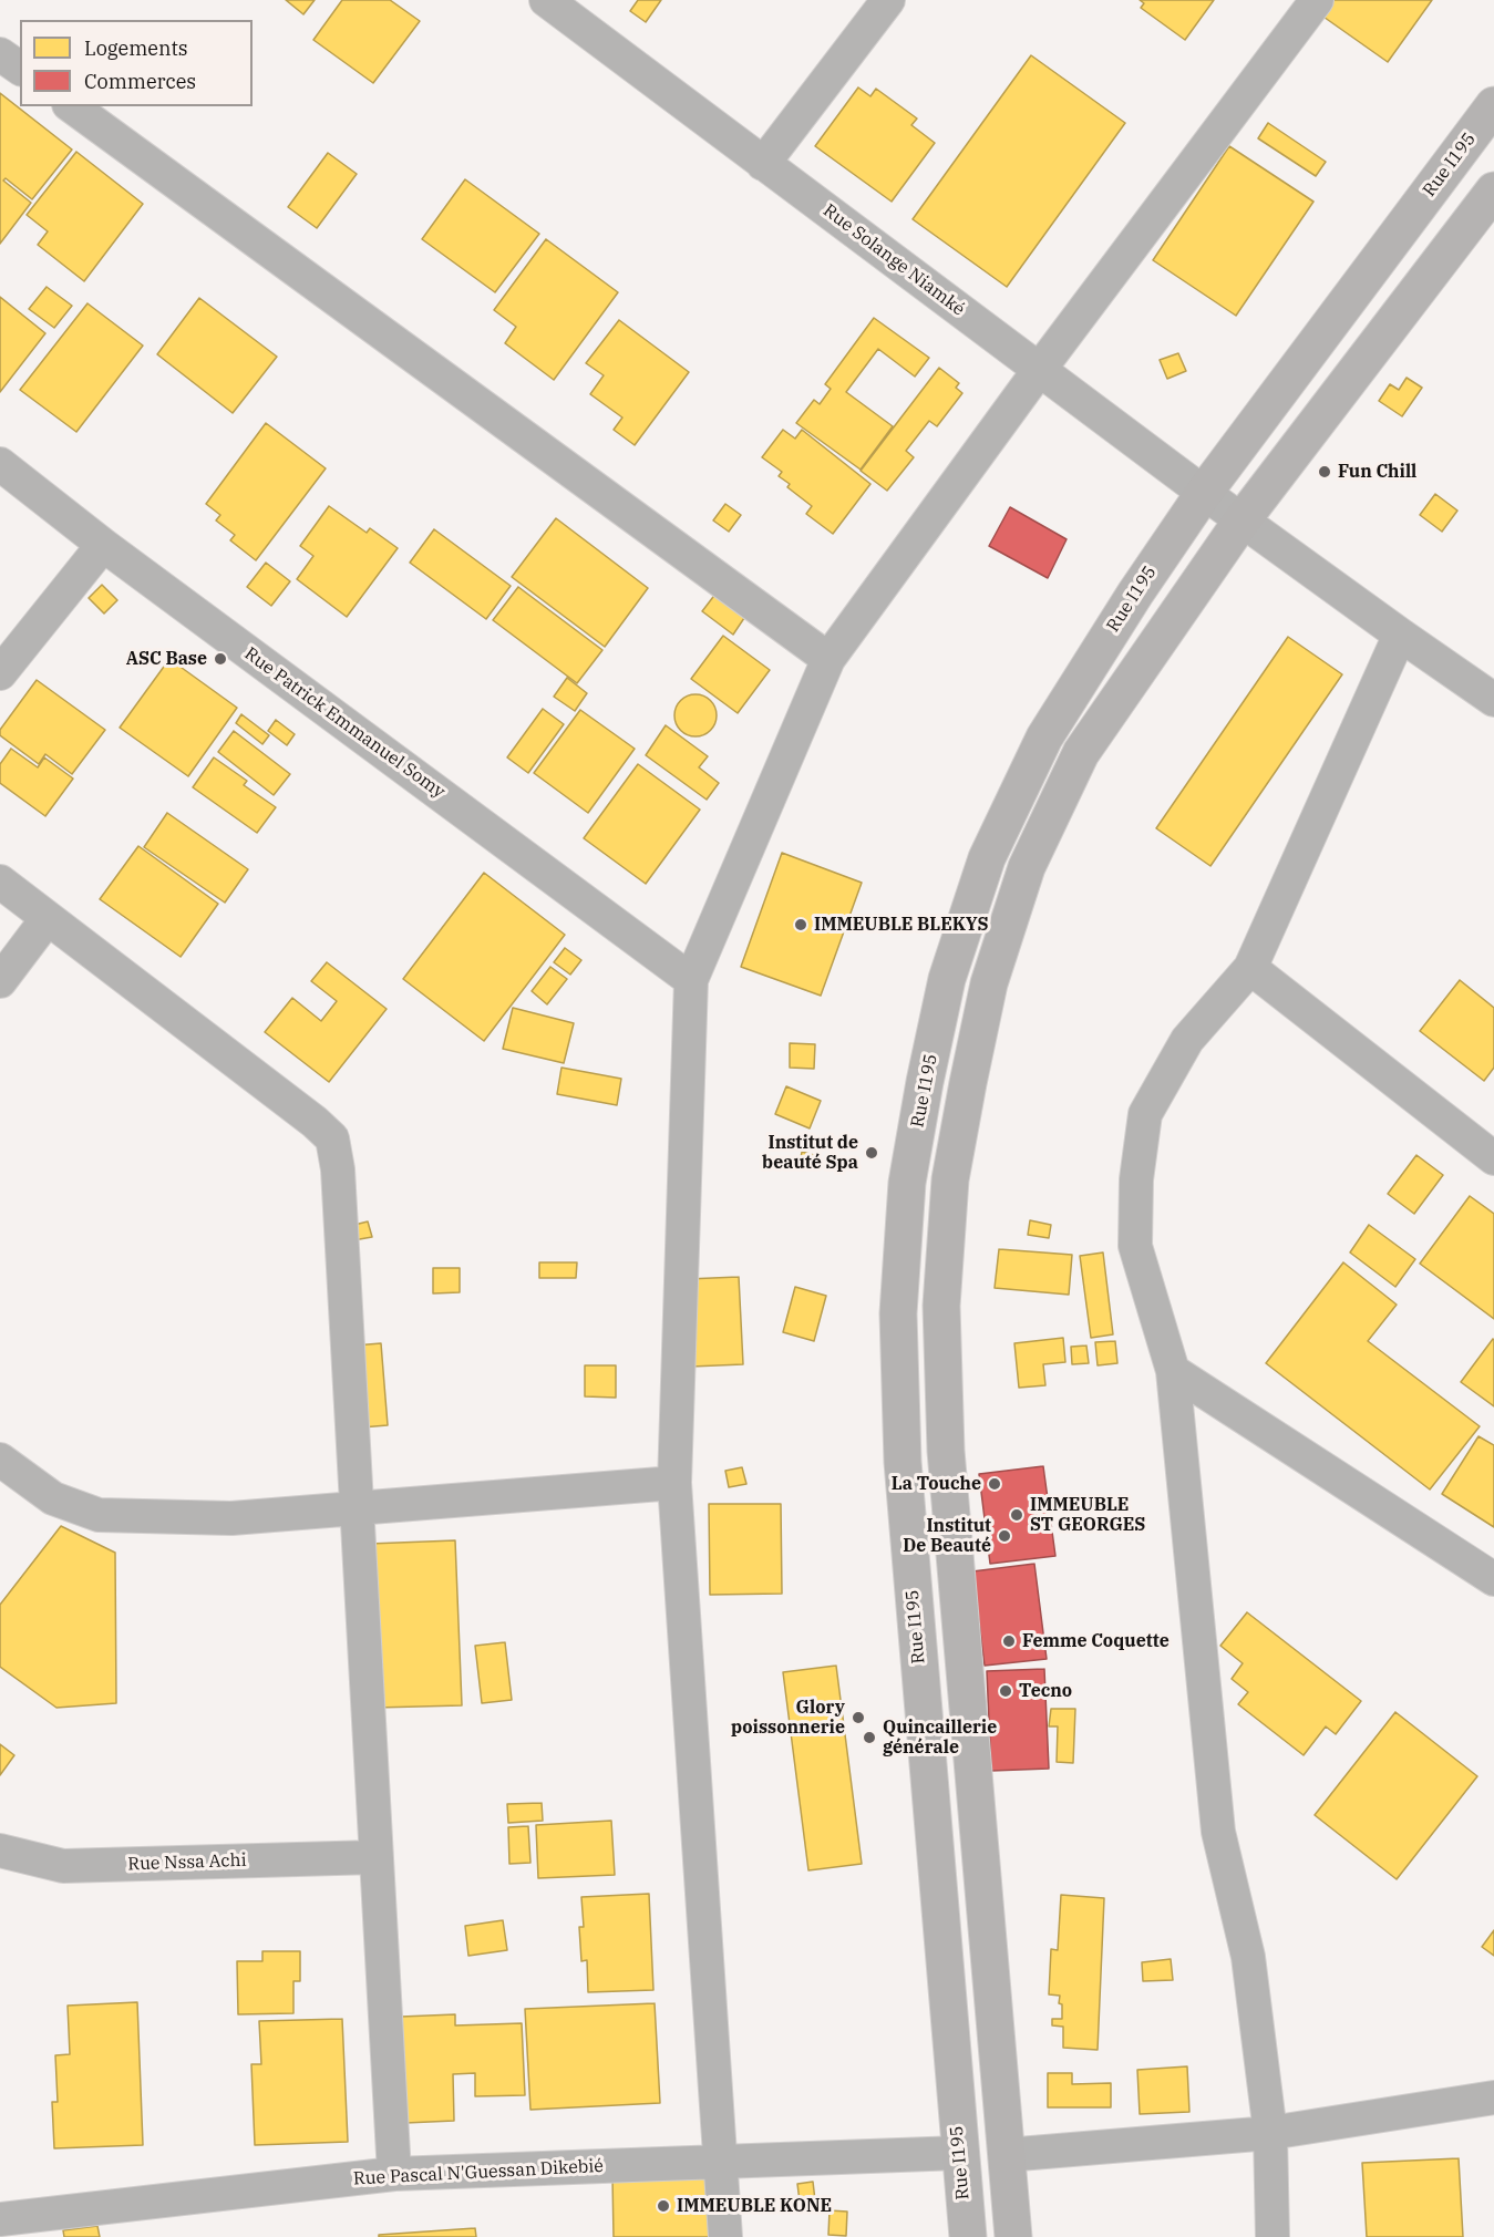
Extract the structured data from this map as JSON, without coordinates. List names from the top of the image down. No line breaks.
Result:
{"streets":{"main road":["Rue I195"],"street":["Rue Solange Niamké","Rue Patrick Emmanuel Somy","Rue Nssa Achi","Rue Pascal N'Guessan Dikebié"]},"crossings":[["Rue I195","Rue Solange Niamké"],["Rue I195","Rue Pascal N'Guessan Dikebié"]],"places":["Fun Chill","ASC Base","IMMEUBLE BLEKYS","Institut de beauté Spa","La Touche","IMMEUBLE ST GEORGES","Institut De Beauté","Femme Coquette","Tecno","Glory poissonnerie","Quincaillerie générale","IMMEUBLE KONE"],"legend":["Logements","Commerces"]}
